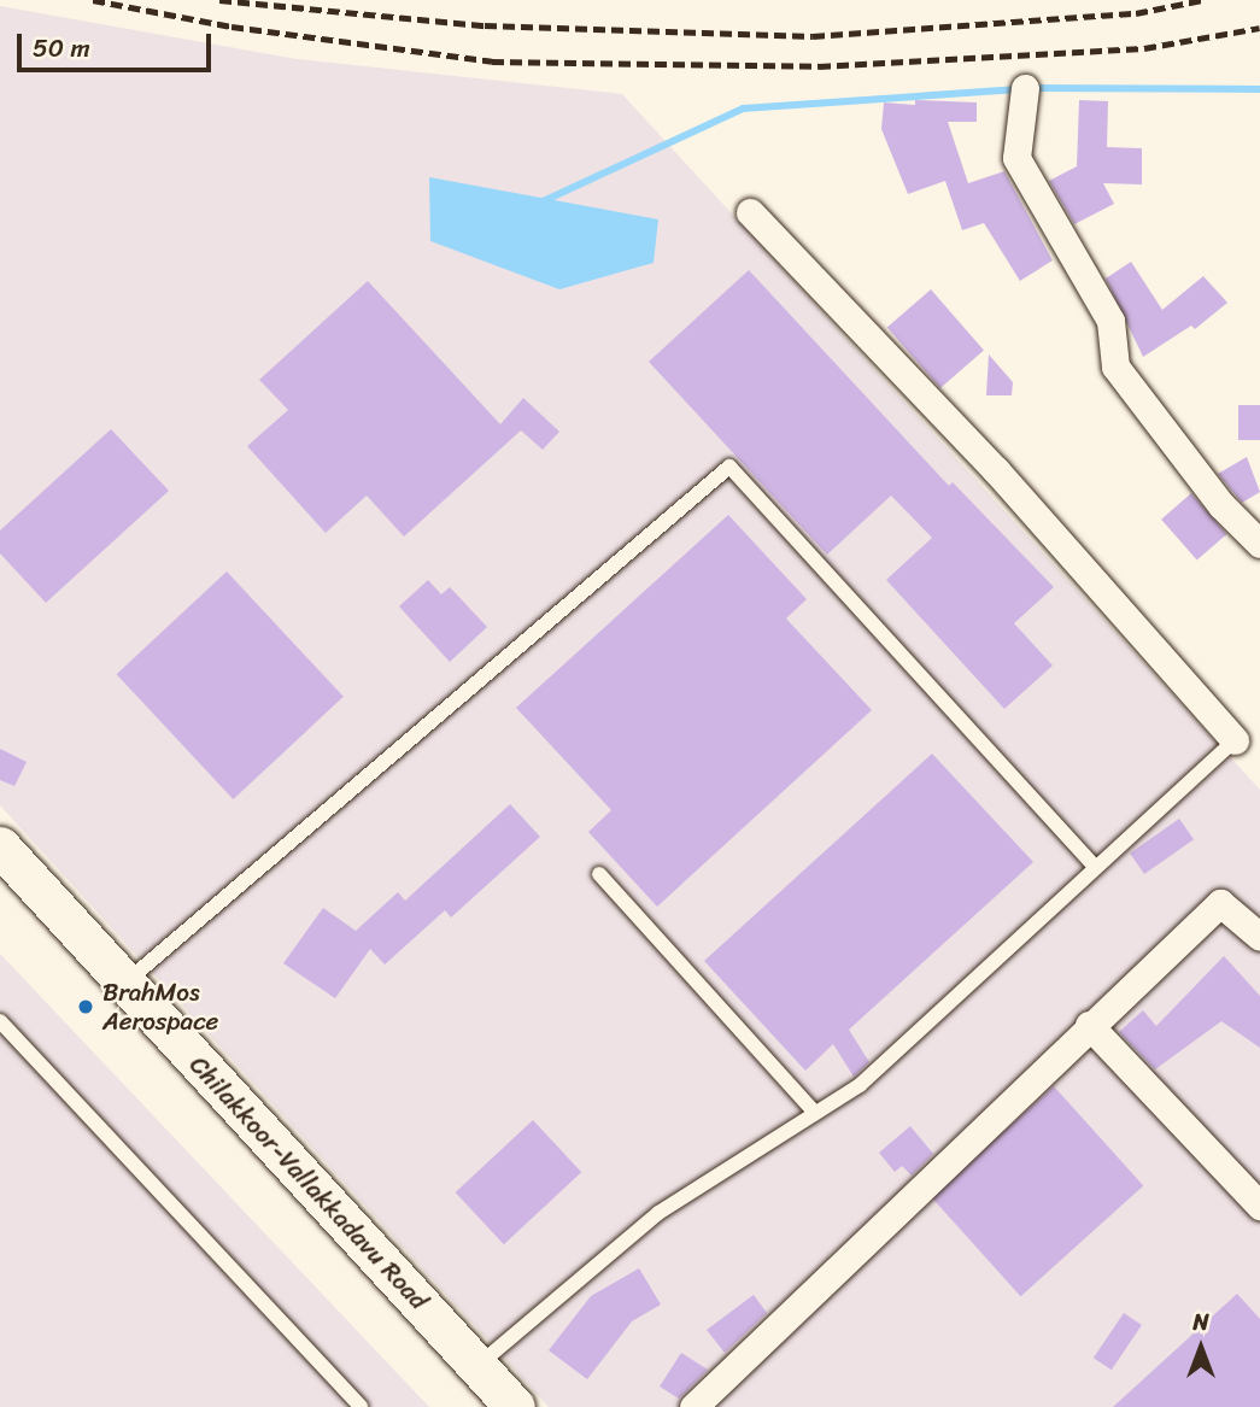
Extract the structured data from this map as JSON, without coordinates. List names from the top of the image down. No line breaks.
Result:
{"streets":{"main road":["Chilakkoor-Vallakkadavu Road"]},"places":["BrahMos Aerospace"],"scale_bar":"50 m","north":"top"}
